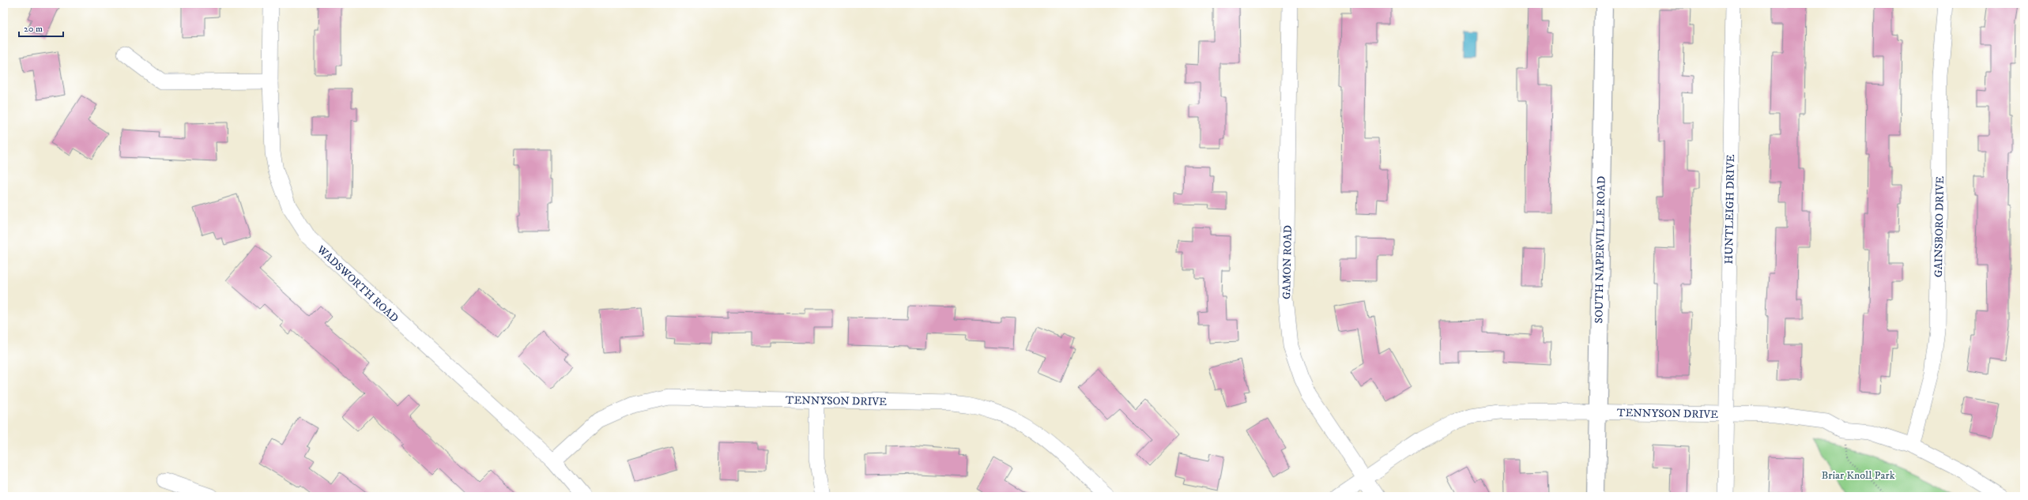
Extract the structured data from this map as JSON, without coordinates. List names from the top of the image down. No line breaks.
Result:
{"streets":{"main road":["SOUTH NAPERVILLE ROAD"],"street":["HUNTLEIGH DRIVE","GAINSBORO DRIVE","GAMON ROAD","WADSWORTH ROAD","TENNYSON DRIVE"]},"crossings":[["HUNTLEIGH DRIVE","TENNYSON DRIVE"],["GAINSBORO DRIVE","TENNYSON DRIVE"],["SOUTH NAPERVILLE ROAD","TENNYSON DRIVE"],["GAMON ROAD","TENNYSON DRIVE"],["WADSWORTH ROAD","TENNYSON DRIVE"]],"parks":["Briar Knoll Park"],"scale_bar":"20 m"}
